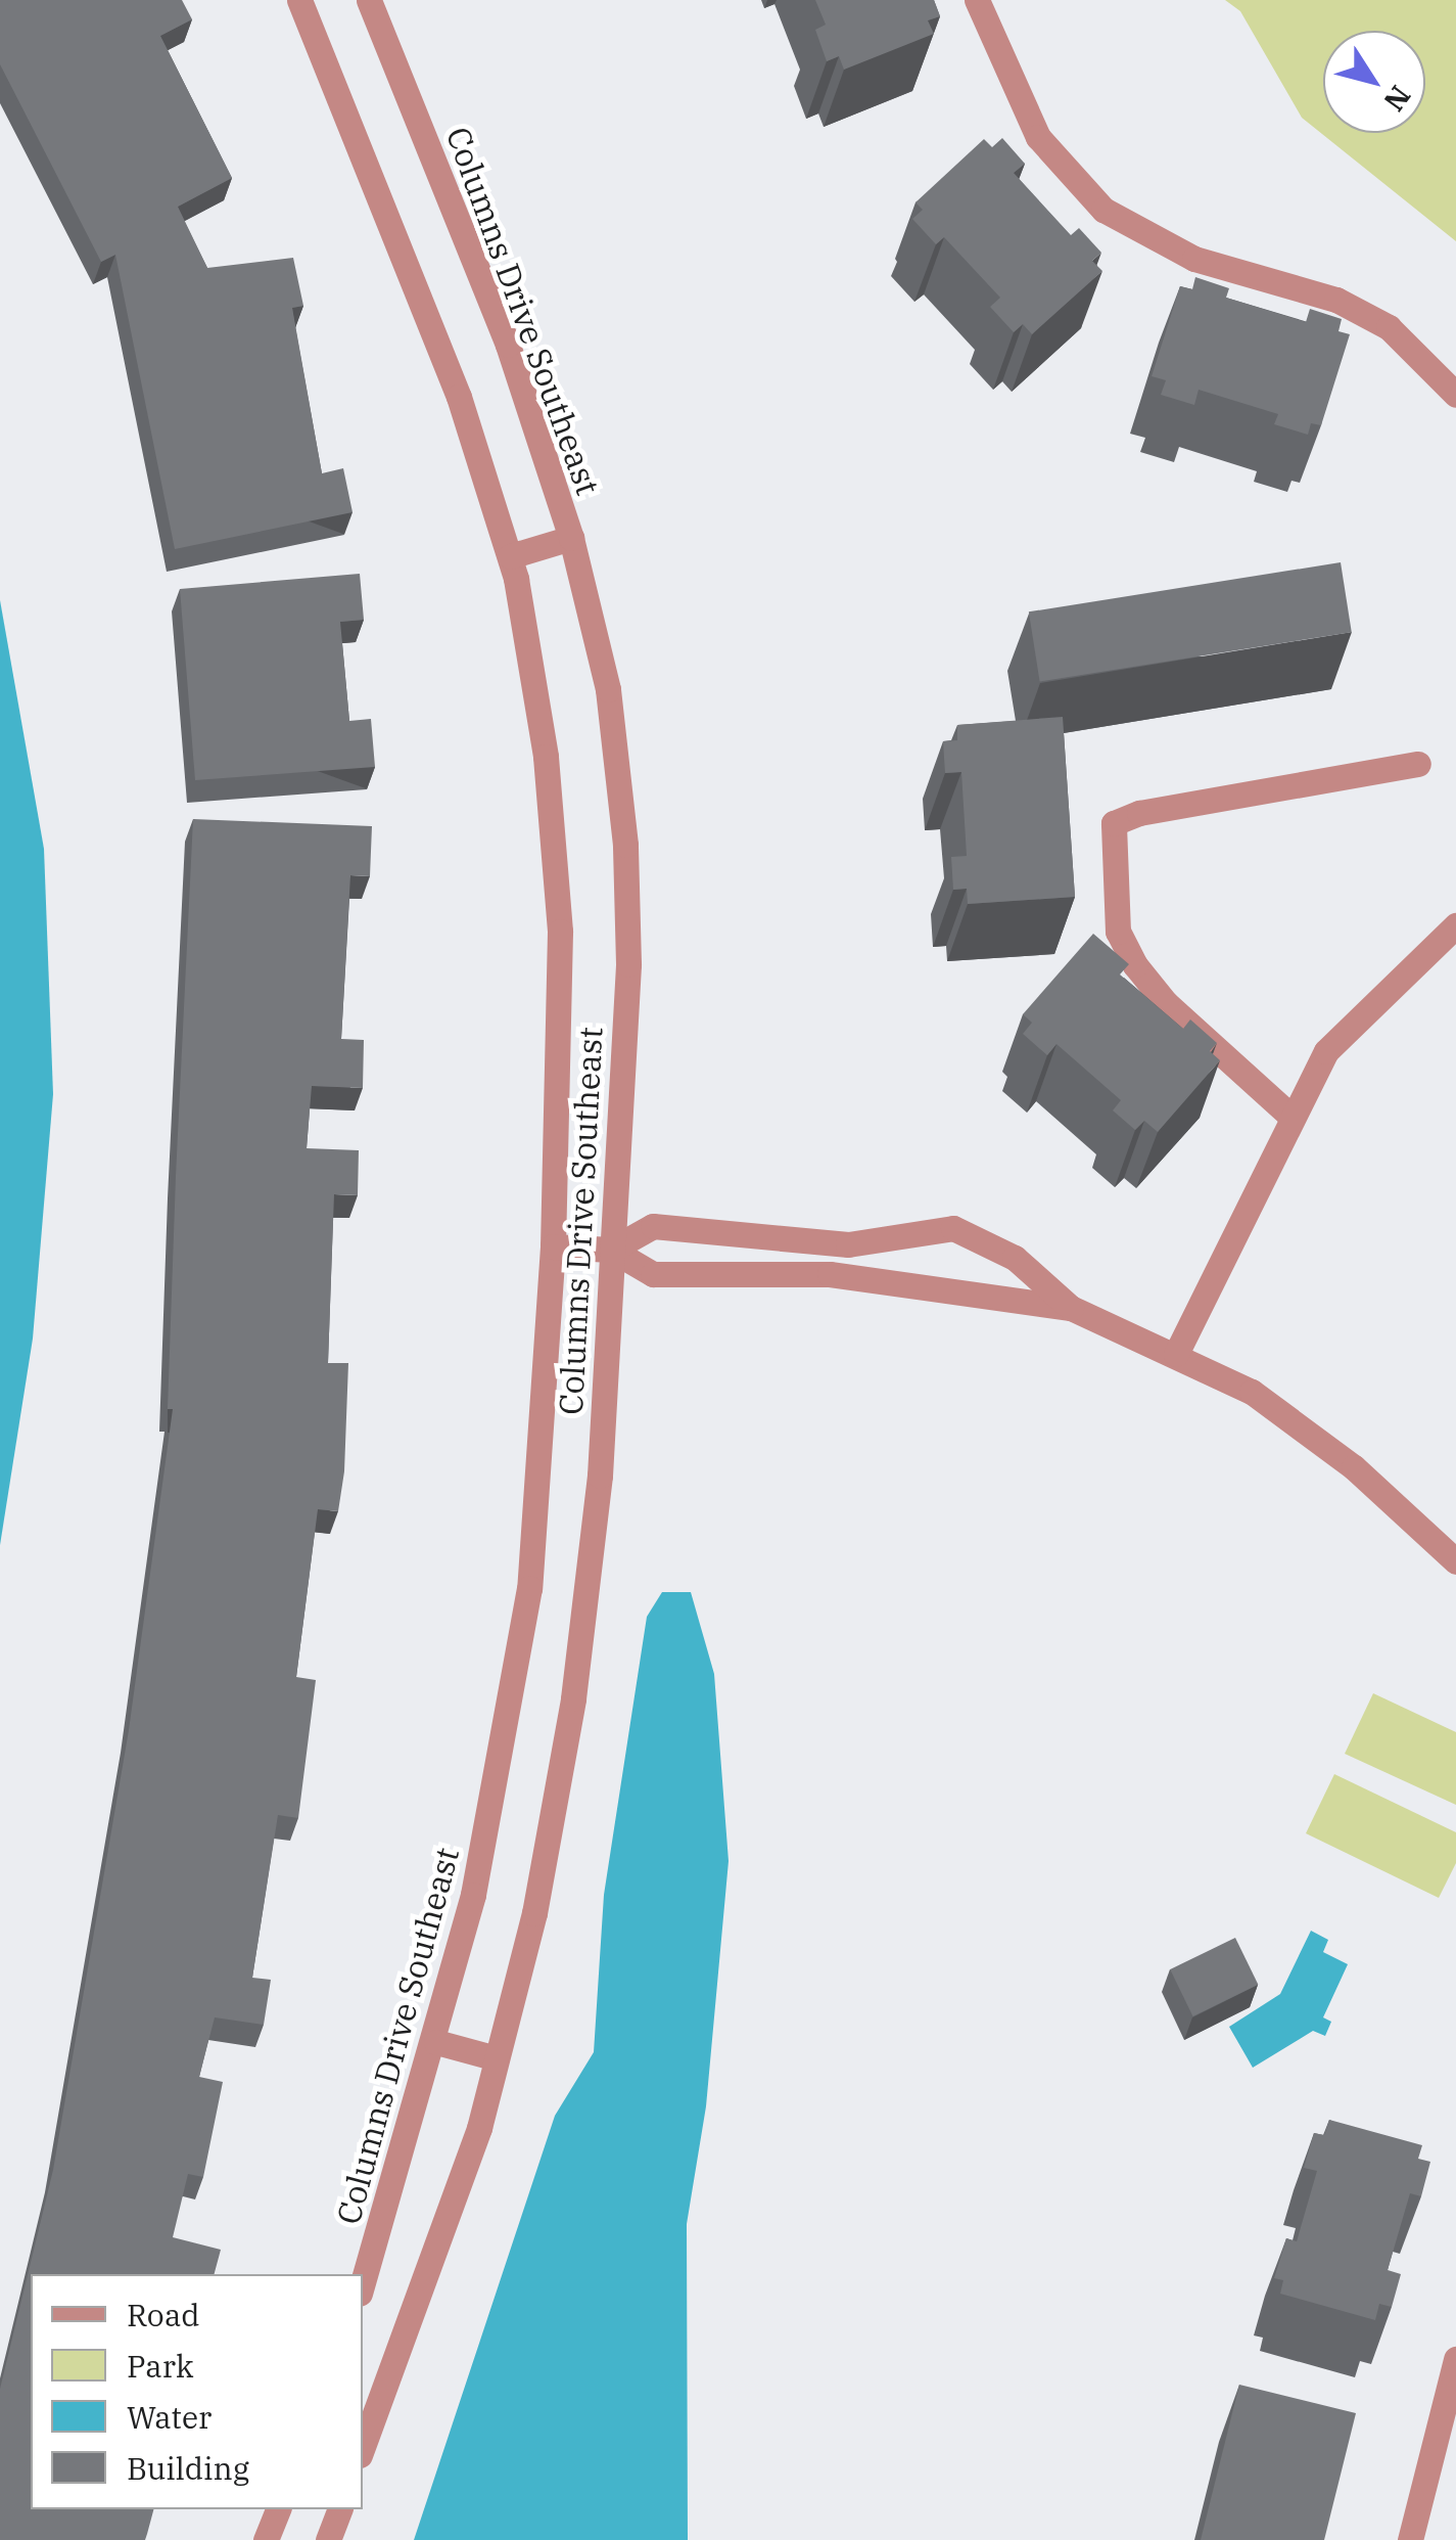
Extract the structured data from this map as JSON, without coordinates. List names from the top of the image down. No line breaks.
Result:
{"streets":{"street":["Columns Drive Southeast"]},"legend":["Road","Park","Water","Building"],"north":"bottom right"}
